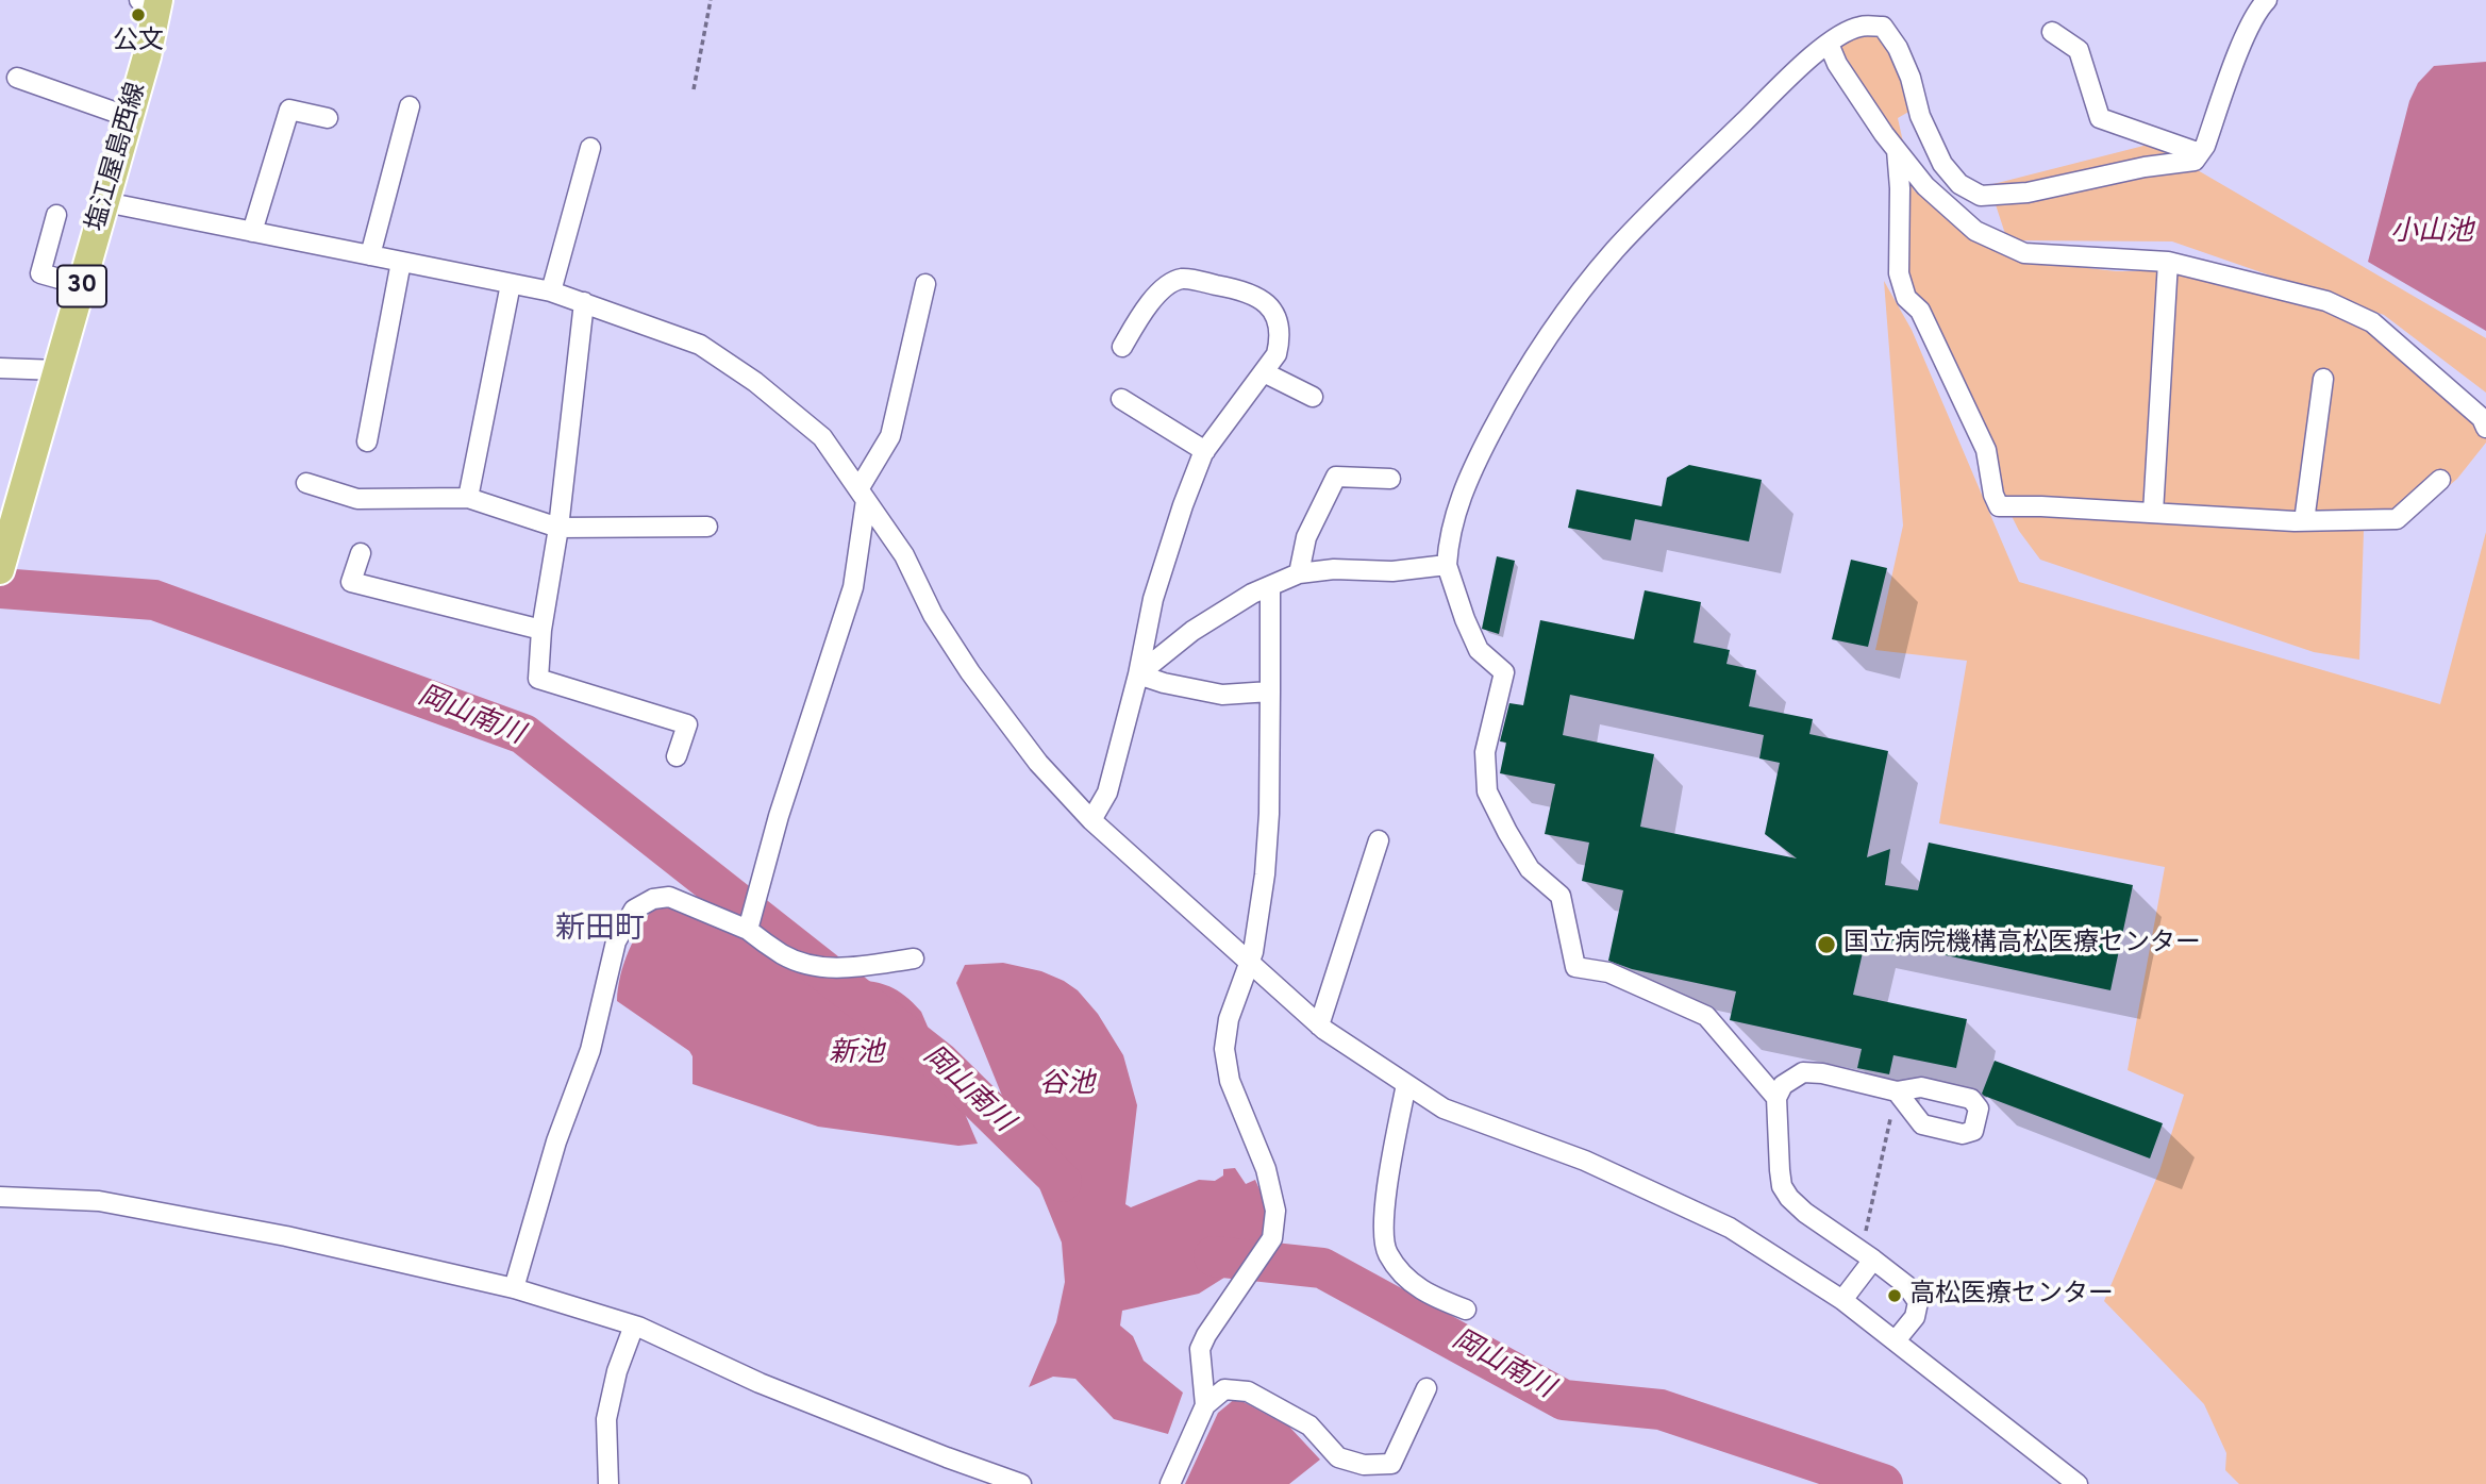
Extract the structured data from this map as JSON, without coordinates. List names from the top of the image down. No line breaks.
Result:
{"streets":{"main road":["塩江屋島西線","30"]},"districts":["新田町"],"water":["小山池","岡山南川","新池","谷池"],"places":["公文","国立病院機構高松医療センター","高松医療センター"]}
